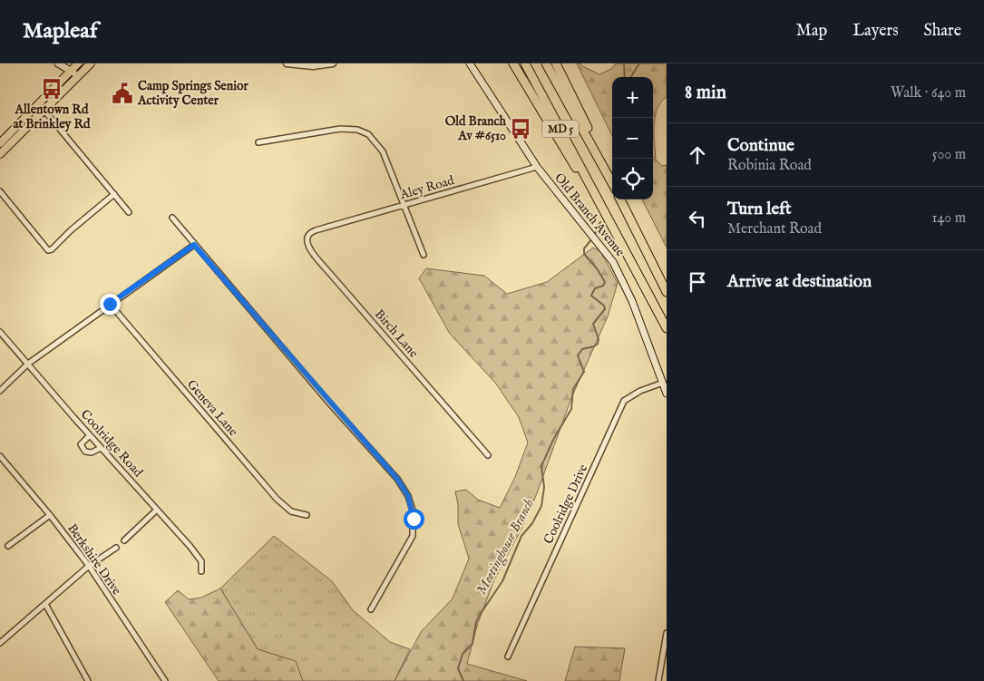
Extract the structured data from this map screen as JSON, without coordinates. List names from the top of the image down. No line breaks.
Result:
{"streets":{"highway":["MD 5"],"main road":["Old Branch Avenue"],"street":["Aley Road","Birch Lane","Geneva Lane","Coolridge Road","Coolridge Drive","Berkshire Drive"]},"crossings":[["Aley Road","Old Branch Avenue"],["Aley Road","Birch Lane"],["Old Branch Avenue","Coolridge Drive"]],"water":["Meetinghouse Branch"],"places":{"bus stop":["Allentown Rd at Brinkley Rd","Old Branch Av #6510"],"public building":["Camp Springs Senior Activity Center"]},"page":{"header":"Mapleaf","nav":["Map","Layers","Share"],"heading":["8 min","Walk · 640 m"],"map_buttons":["+","−"],"list":[["Continue","Robinia Road","500 m"],["Turn left","Merchant Road","140 m"],"Arrive at destination"]}}
